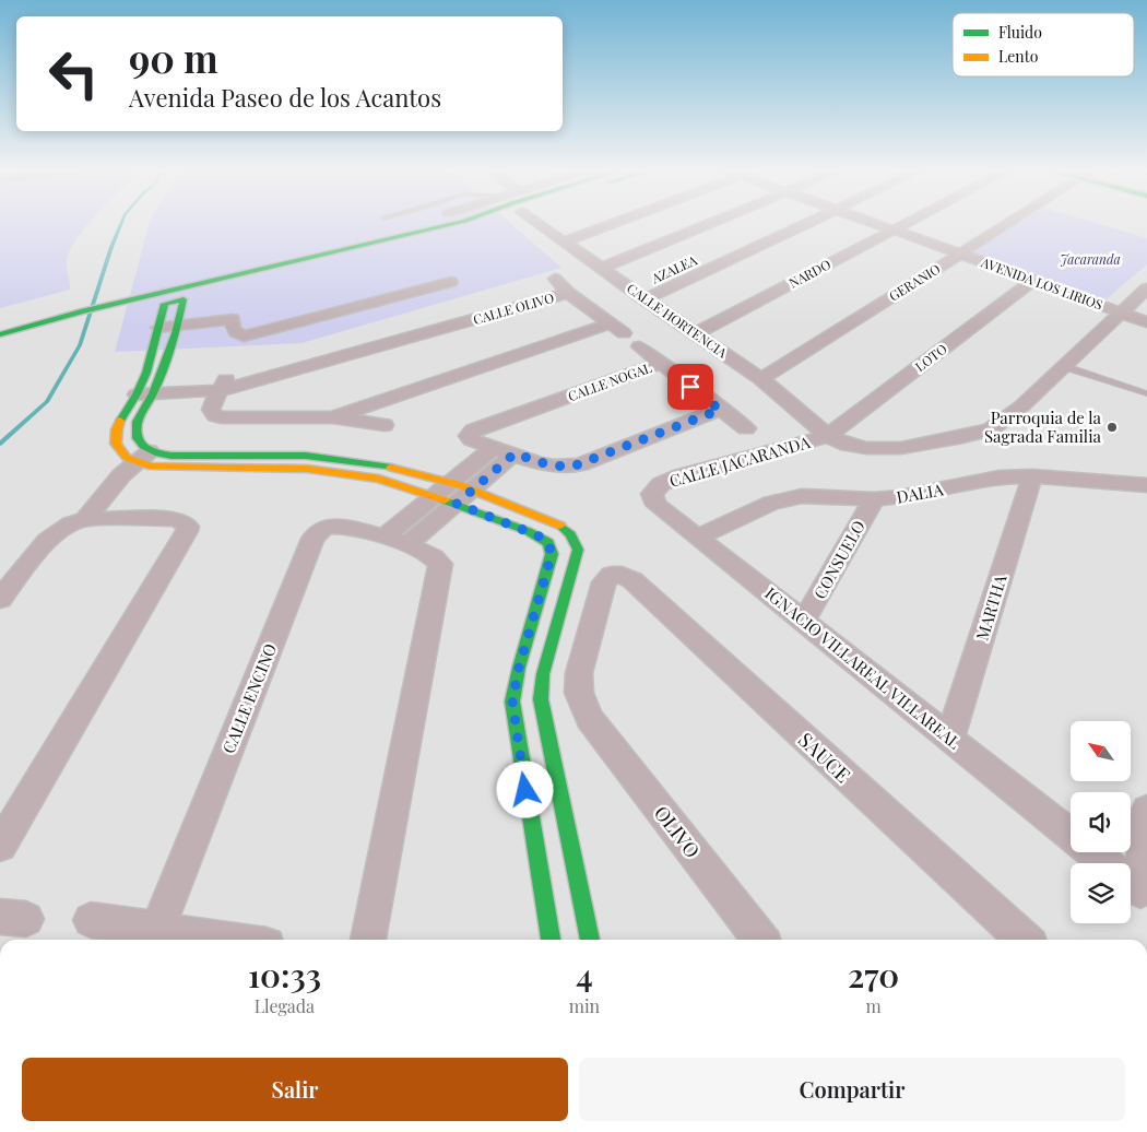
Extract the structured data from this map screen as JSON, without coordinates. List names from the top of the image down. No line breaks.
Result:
{"streets":{"street":["AZALEA","NARDO","GERANIO","AVENIDA LOS LIRIOS","CALLE OLIVO","CALLE HORTENCIA","LOTO","CALLE NOGAL","CALLE JACARANDA","DALIA","CONSUELO","MARTHA","IGNACIO VILLAREAL VILLAREAL","CALLE ENCINO","SAUCE","OLIVO"]},"crossings":[["AZALEA","CALLE HORTENCIA"],["NARDO","AVENIDA LOS LIRIOS"],["NARDO","CALLE HORTENCIA"],["GERANIO","AVENIDA LOS LIRIOS"],["GERANIO","CALLE HORTENCIA"],["AVENIDA LOS LIRIOS","LOTO"],["CALLE HORTENCIA","LOTO"],["CALLE HORTENCIA","CALLE JACARANDA"],["LOTO","CALLE JACARANDA"],["CALLE JACARANDA","IGNACIO VILLAREAL VILLAREAL"],["DALIA","CONSUELO"],["DALIA","MARTHA"],["DALIA","IGNACIO VILLAREAL VILLAREAL"],["CONSUELO","IGNACIO VILLAREAL VILLAREAL"],["MARTHA","IGNACIO VILLAREAL VILLAREAL"],["SAUCE","OLIVO"]],"parks":["Jacaranda"],"places":["Parroquia de la Sagrada Familia"],"legend":["Fluido","Lento"],"north":"top left","page":{"turn":["90 m","Avenida Paseo de los Acantos"],"eta":["10:33","Llegada","4","min","270","m"],"buttons":["Salir","Compartir"]}}
